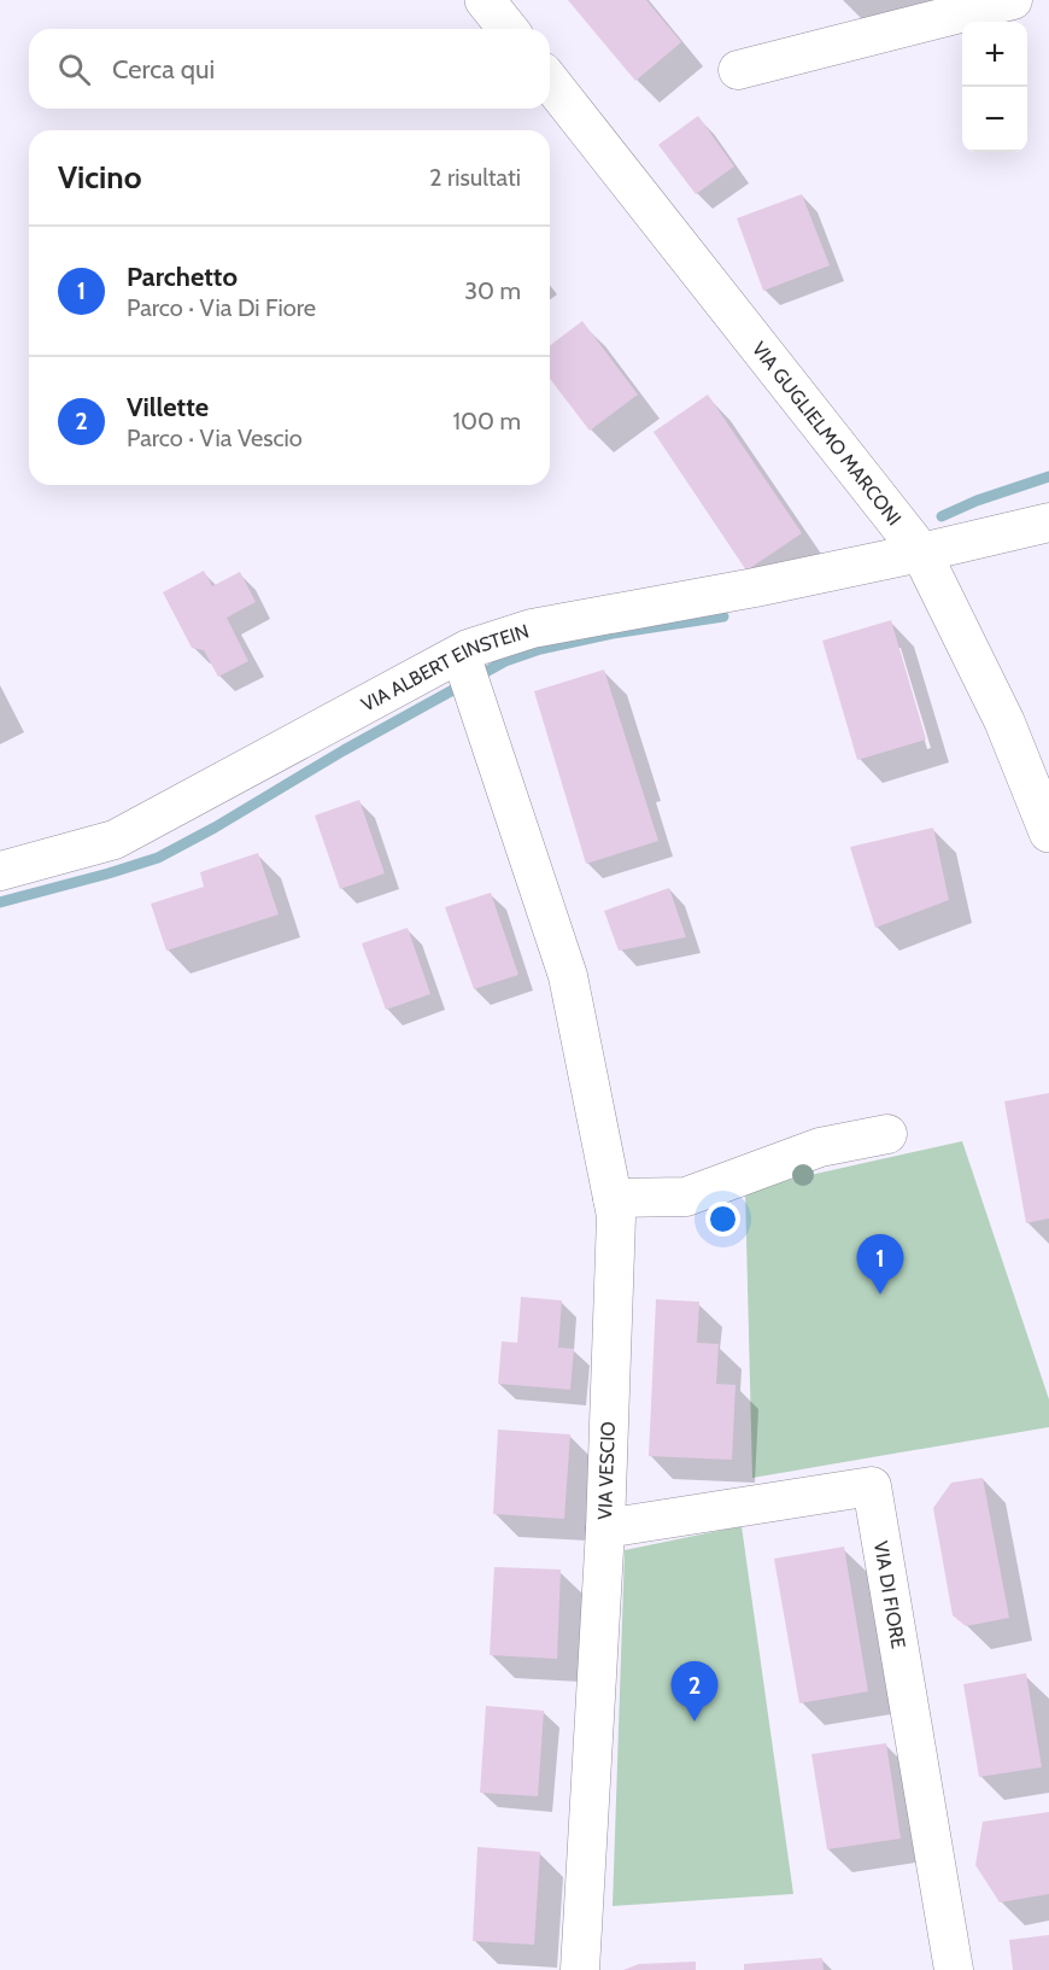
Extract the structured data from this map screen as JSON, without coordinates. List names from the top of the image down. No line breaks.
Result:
{"streets":{"main road":["VIA GUGLIELMO MARCONI"],"street":["VIA ALBERT EINSTEIN","VIA VESCIO","VIA DI FIORE"]},"crossings":[["VIA GUGLIELMO MARCONI","VIA ALBERT EINSTEIN"],["VIA ALBERT EINSTEIN","VIA VESCIO"],["VIA VESCIO","VIA DI FIORE"]],"page":{"map_buttons":["+","−"],"search":"Cerca qui","heading":["Vicino","2 risultati"],"list":[{"mark":"1","name":"Parchetto","note":"Parco · Via Di Fiore","value":"30 m"},{"mark":"2","name":"Villette","note":"Parco · Via Vescio","value":"100 m"}],"pins":["1","2"]}}
